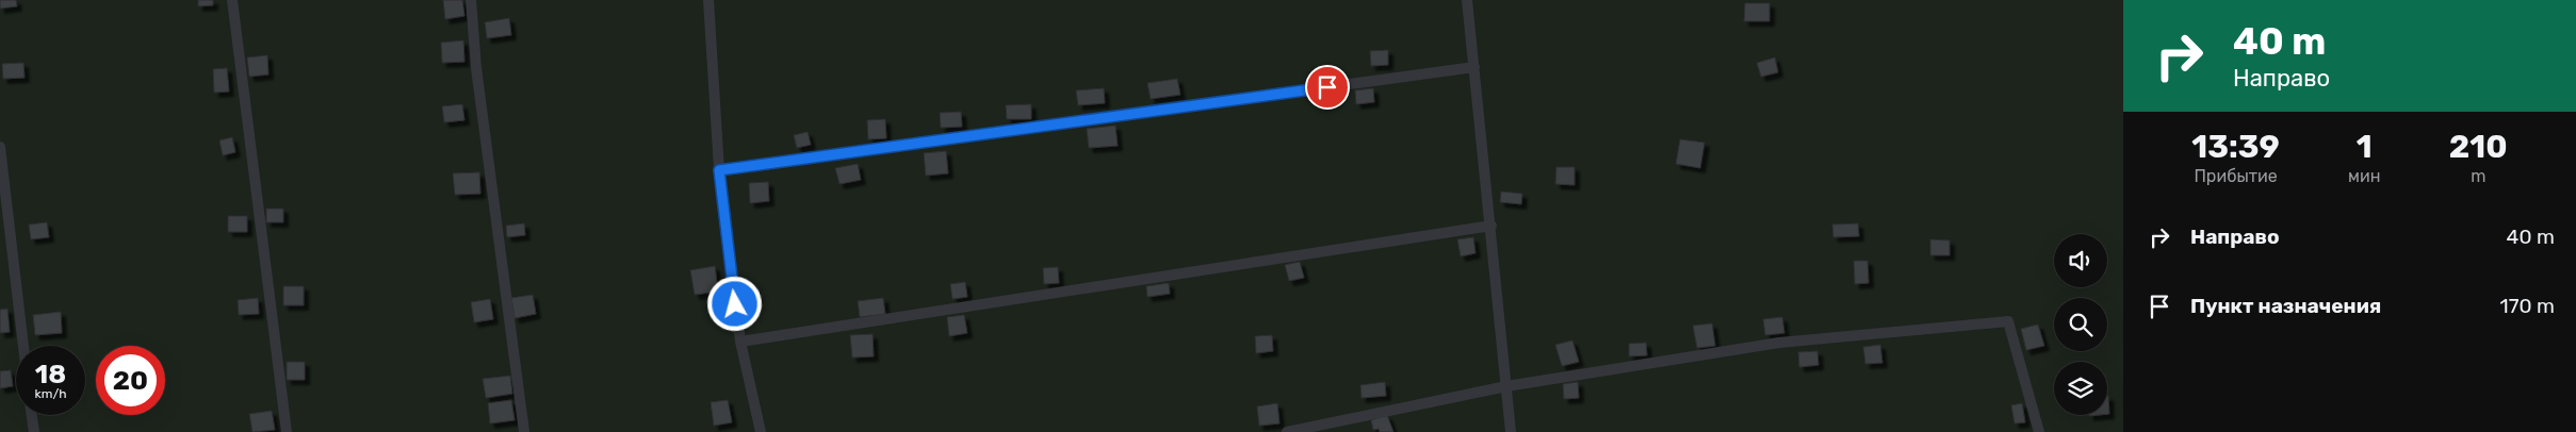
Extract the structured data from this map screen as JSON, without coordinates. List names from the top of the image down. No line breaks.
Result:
{"page":{"turn":["40 m","Направо"],"eta":["13:39","Прибытие","1","мин","210","m"],"list":[{"name":"Направо","value":"40 m"},{"name":"Пункт назначения","value":"170 m"}],"speed":"18 km/h","limit":"20"}}
